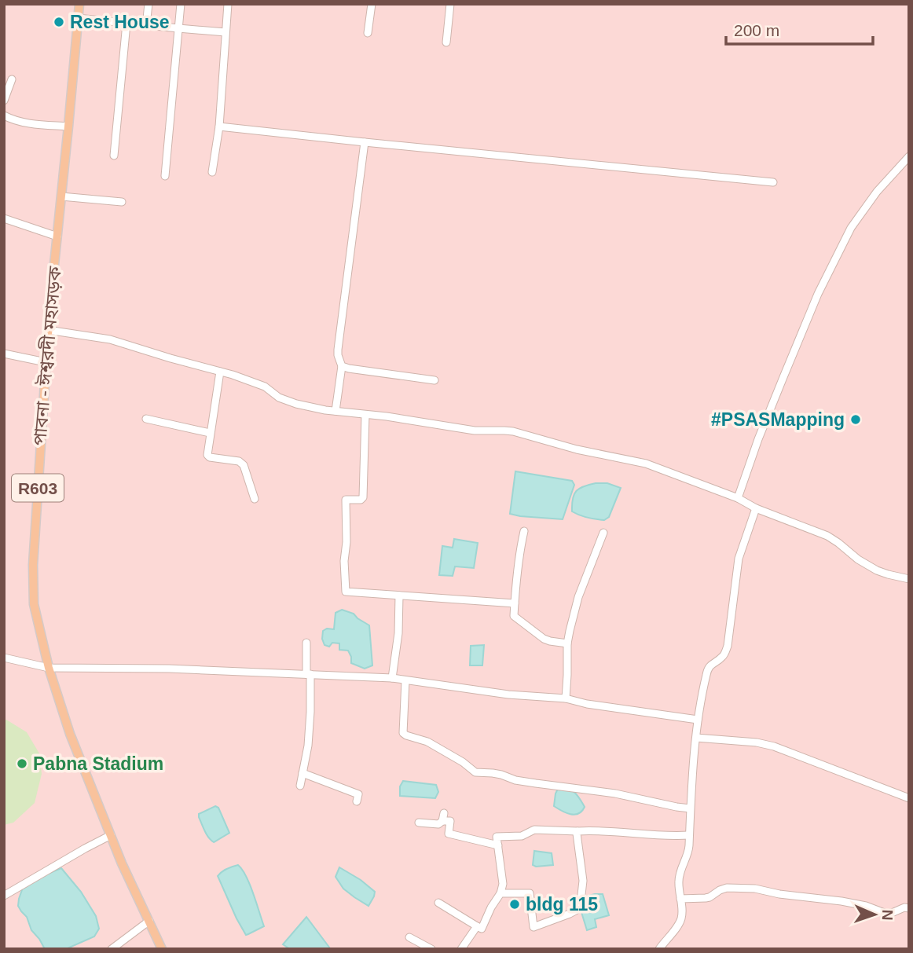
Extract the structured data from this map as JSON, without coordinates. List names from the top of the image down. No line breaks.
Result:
{"streets":{"main road":["পাবনা - ঈশ্বরদী মহাসড়ক","R603"]},"places":["Rest House","#PSASMapping","Pabna Stadium","bldg 115"],"scale_bar":"200 m","north":"right"}
